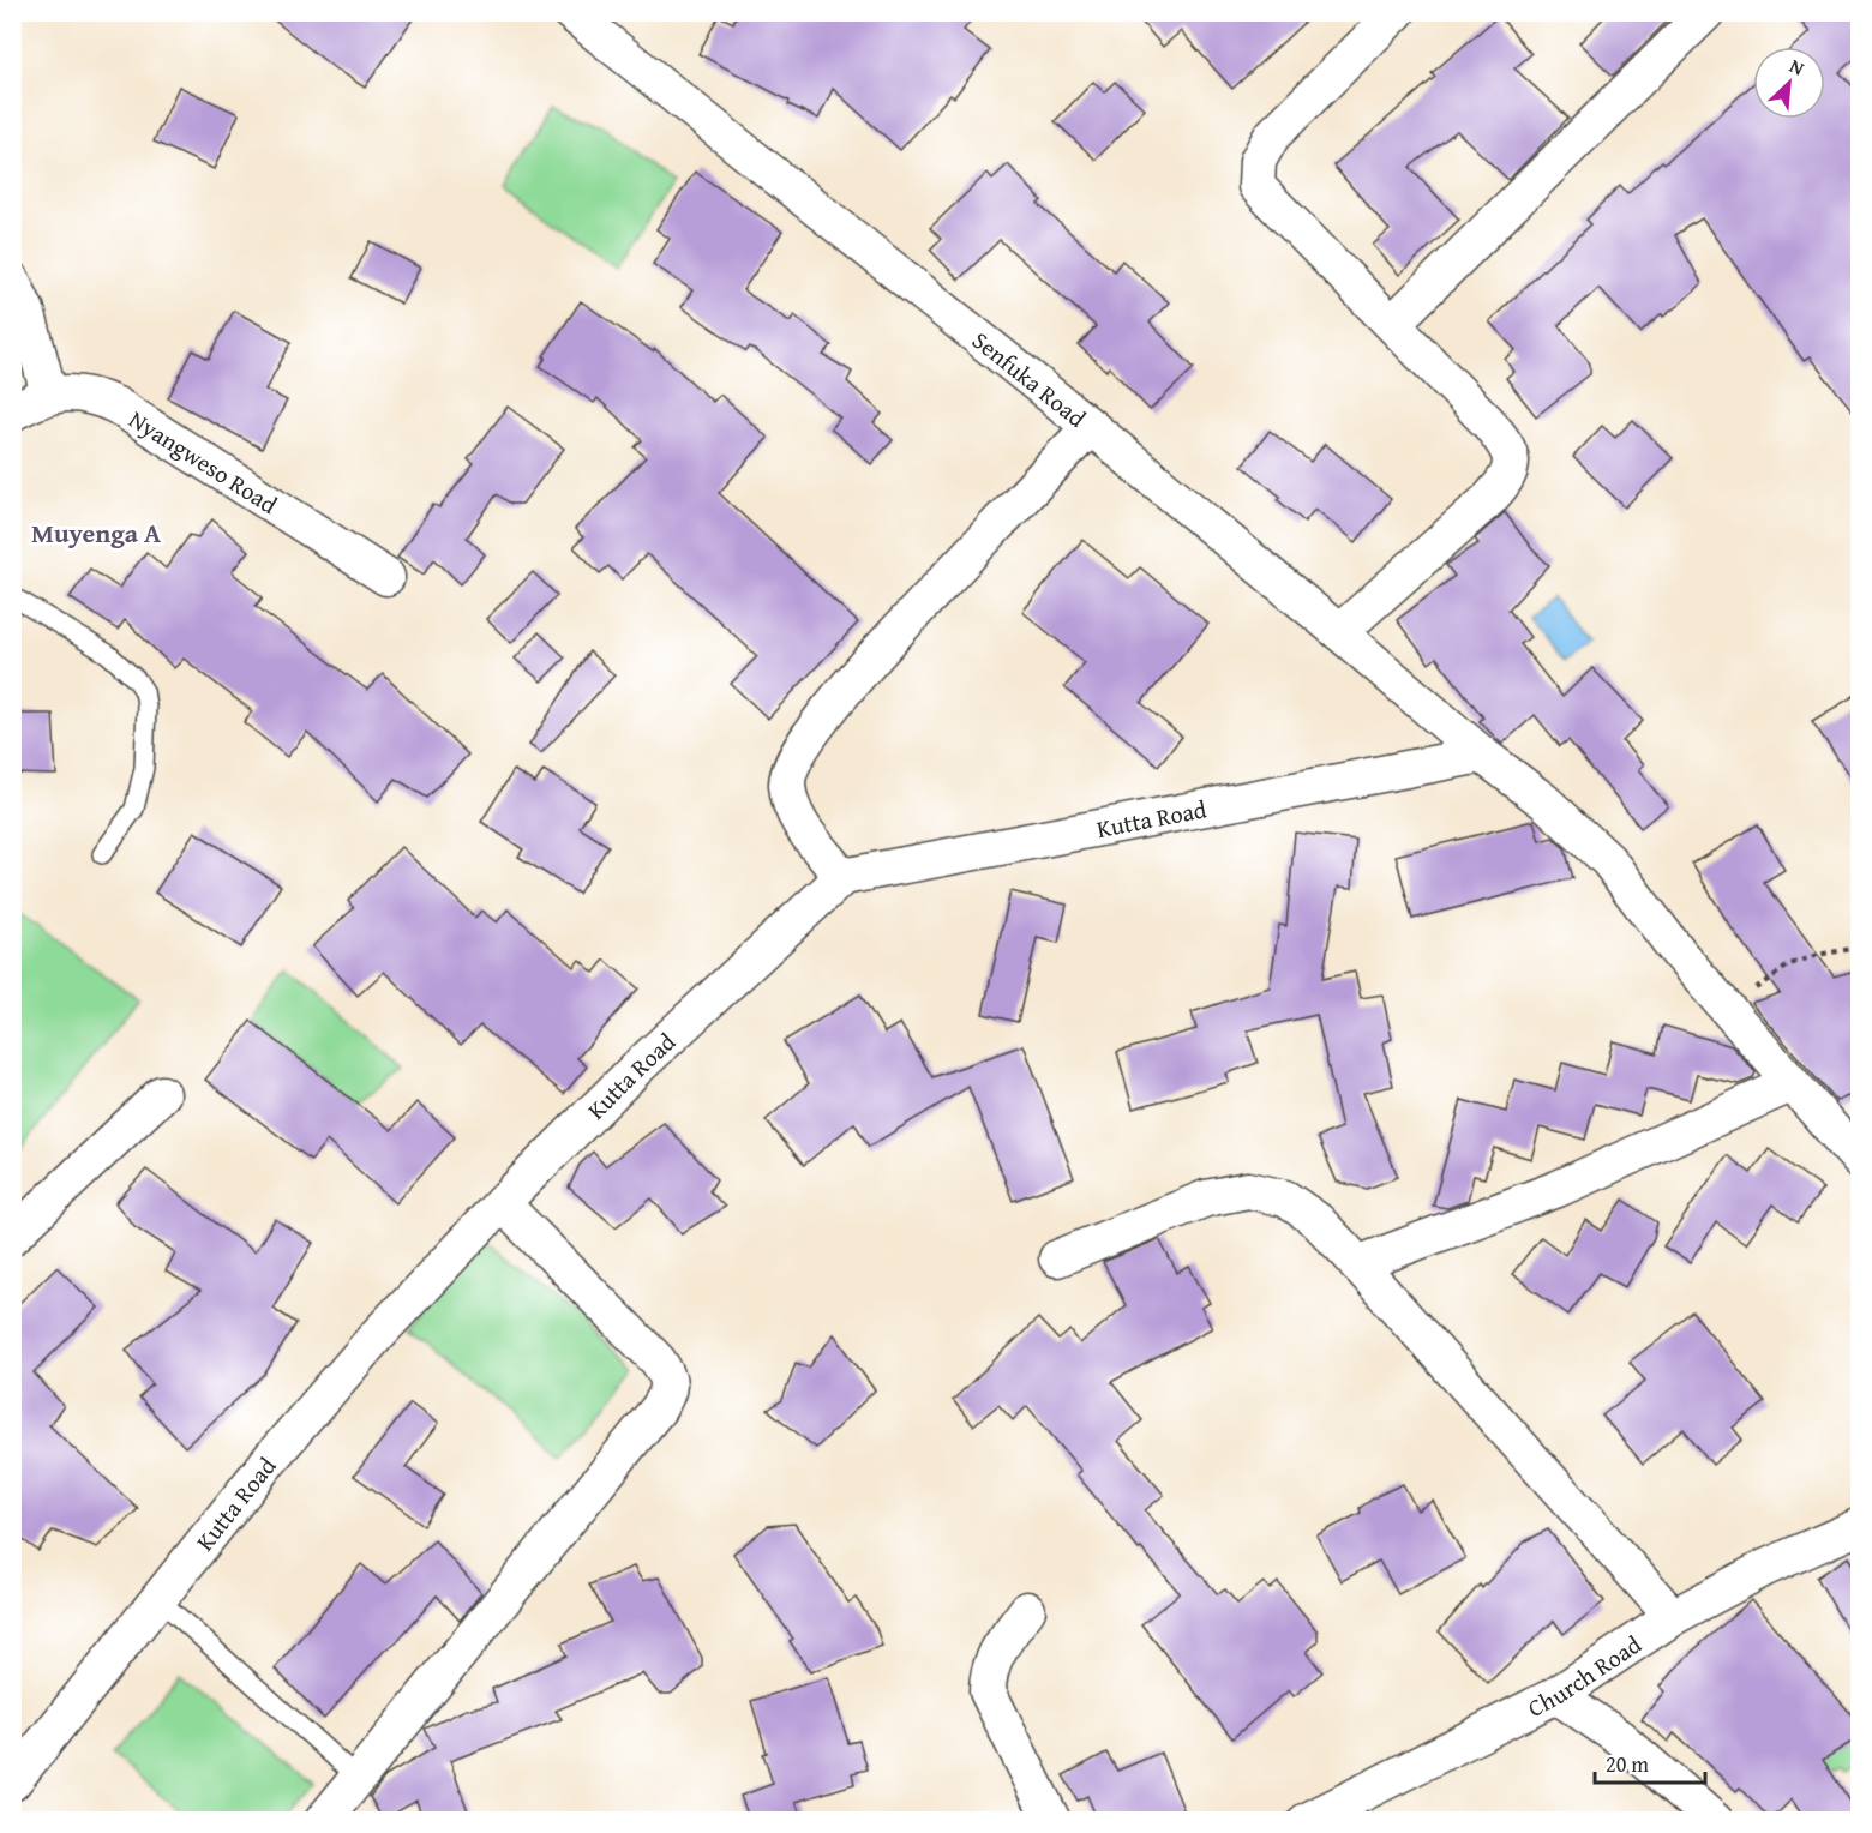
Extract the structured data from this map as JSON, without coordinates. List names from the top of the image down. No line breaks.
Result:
{"streets":{"street":["Senfuka Road","Nyangweso Road","Kutta Road","Church Road"]},"crossings":[["Senfuka Road","Kutta Road"]],"districts":["Muyenga A"],"scale_bar":"20 m","north":"top right"}
